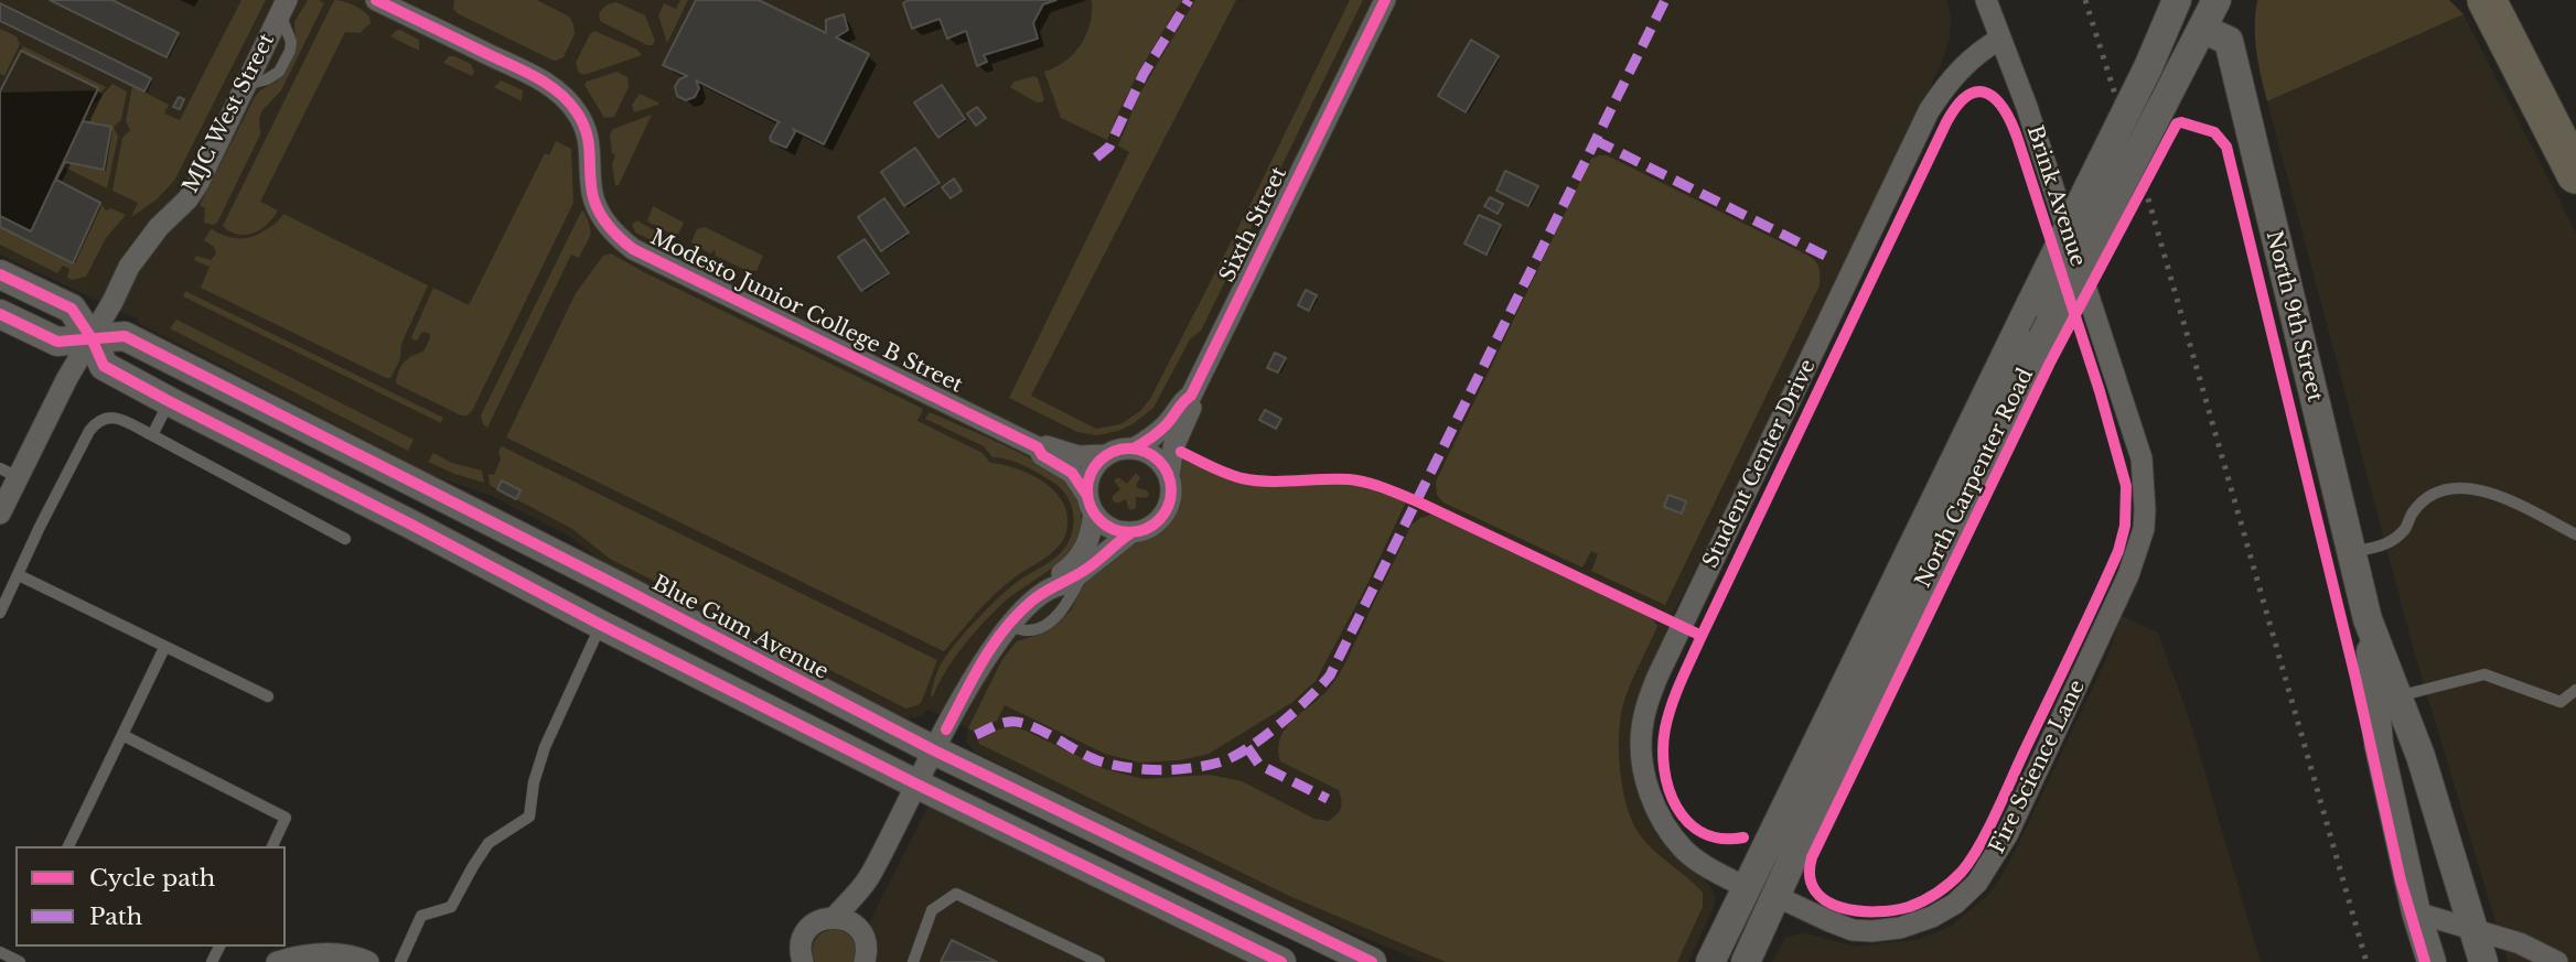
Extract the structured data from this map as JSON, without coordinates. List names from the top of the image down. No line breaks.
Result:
{"streets":{"main road":["North 9th Street","North Carpenter Road","Blue Gum Avenue"],"street":["MJC West Street","Brink Avenue","Sixth Street","Modesto Junior College B Street","Student Center Drive","Fire Science Lane"]},"crossings":[["MJC West Street","Blue Gum Avenue"],["Brink Avenue","Student Center Drive"],["Brink Avenue","Fire Science Lane"],["Sixth Street","Modesto Junior College B Street"],["North 9th Street","North Carpenter Road"],["Student Center Drive","North Carpenter Road"],["North Carpenter Road","Fire Science Lane"]],"legend":["Cycle path","Path"]}
